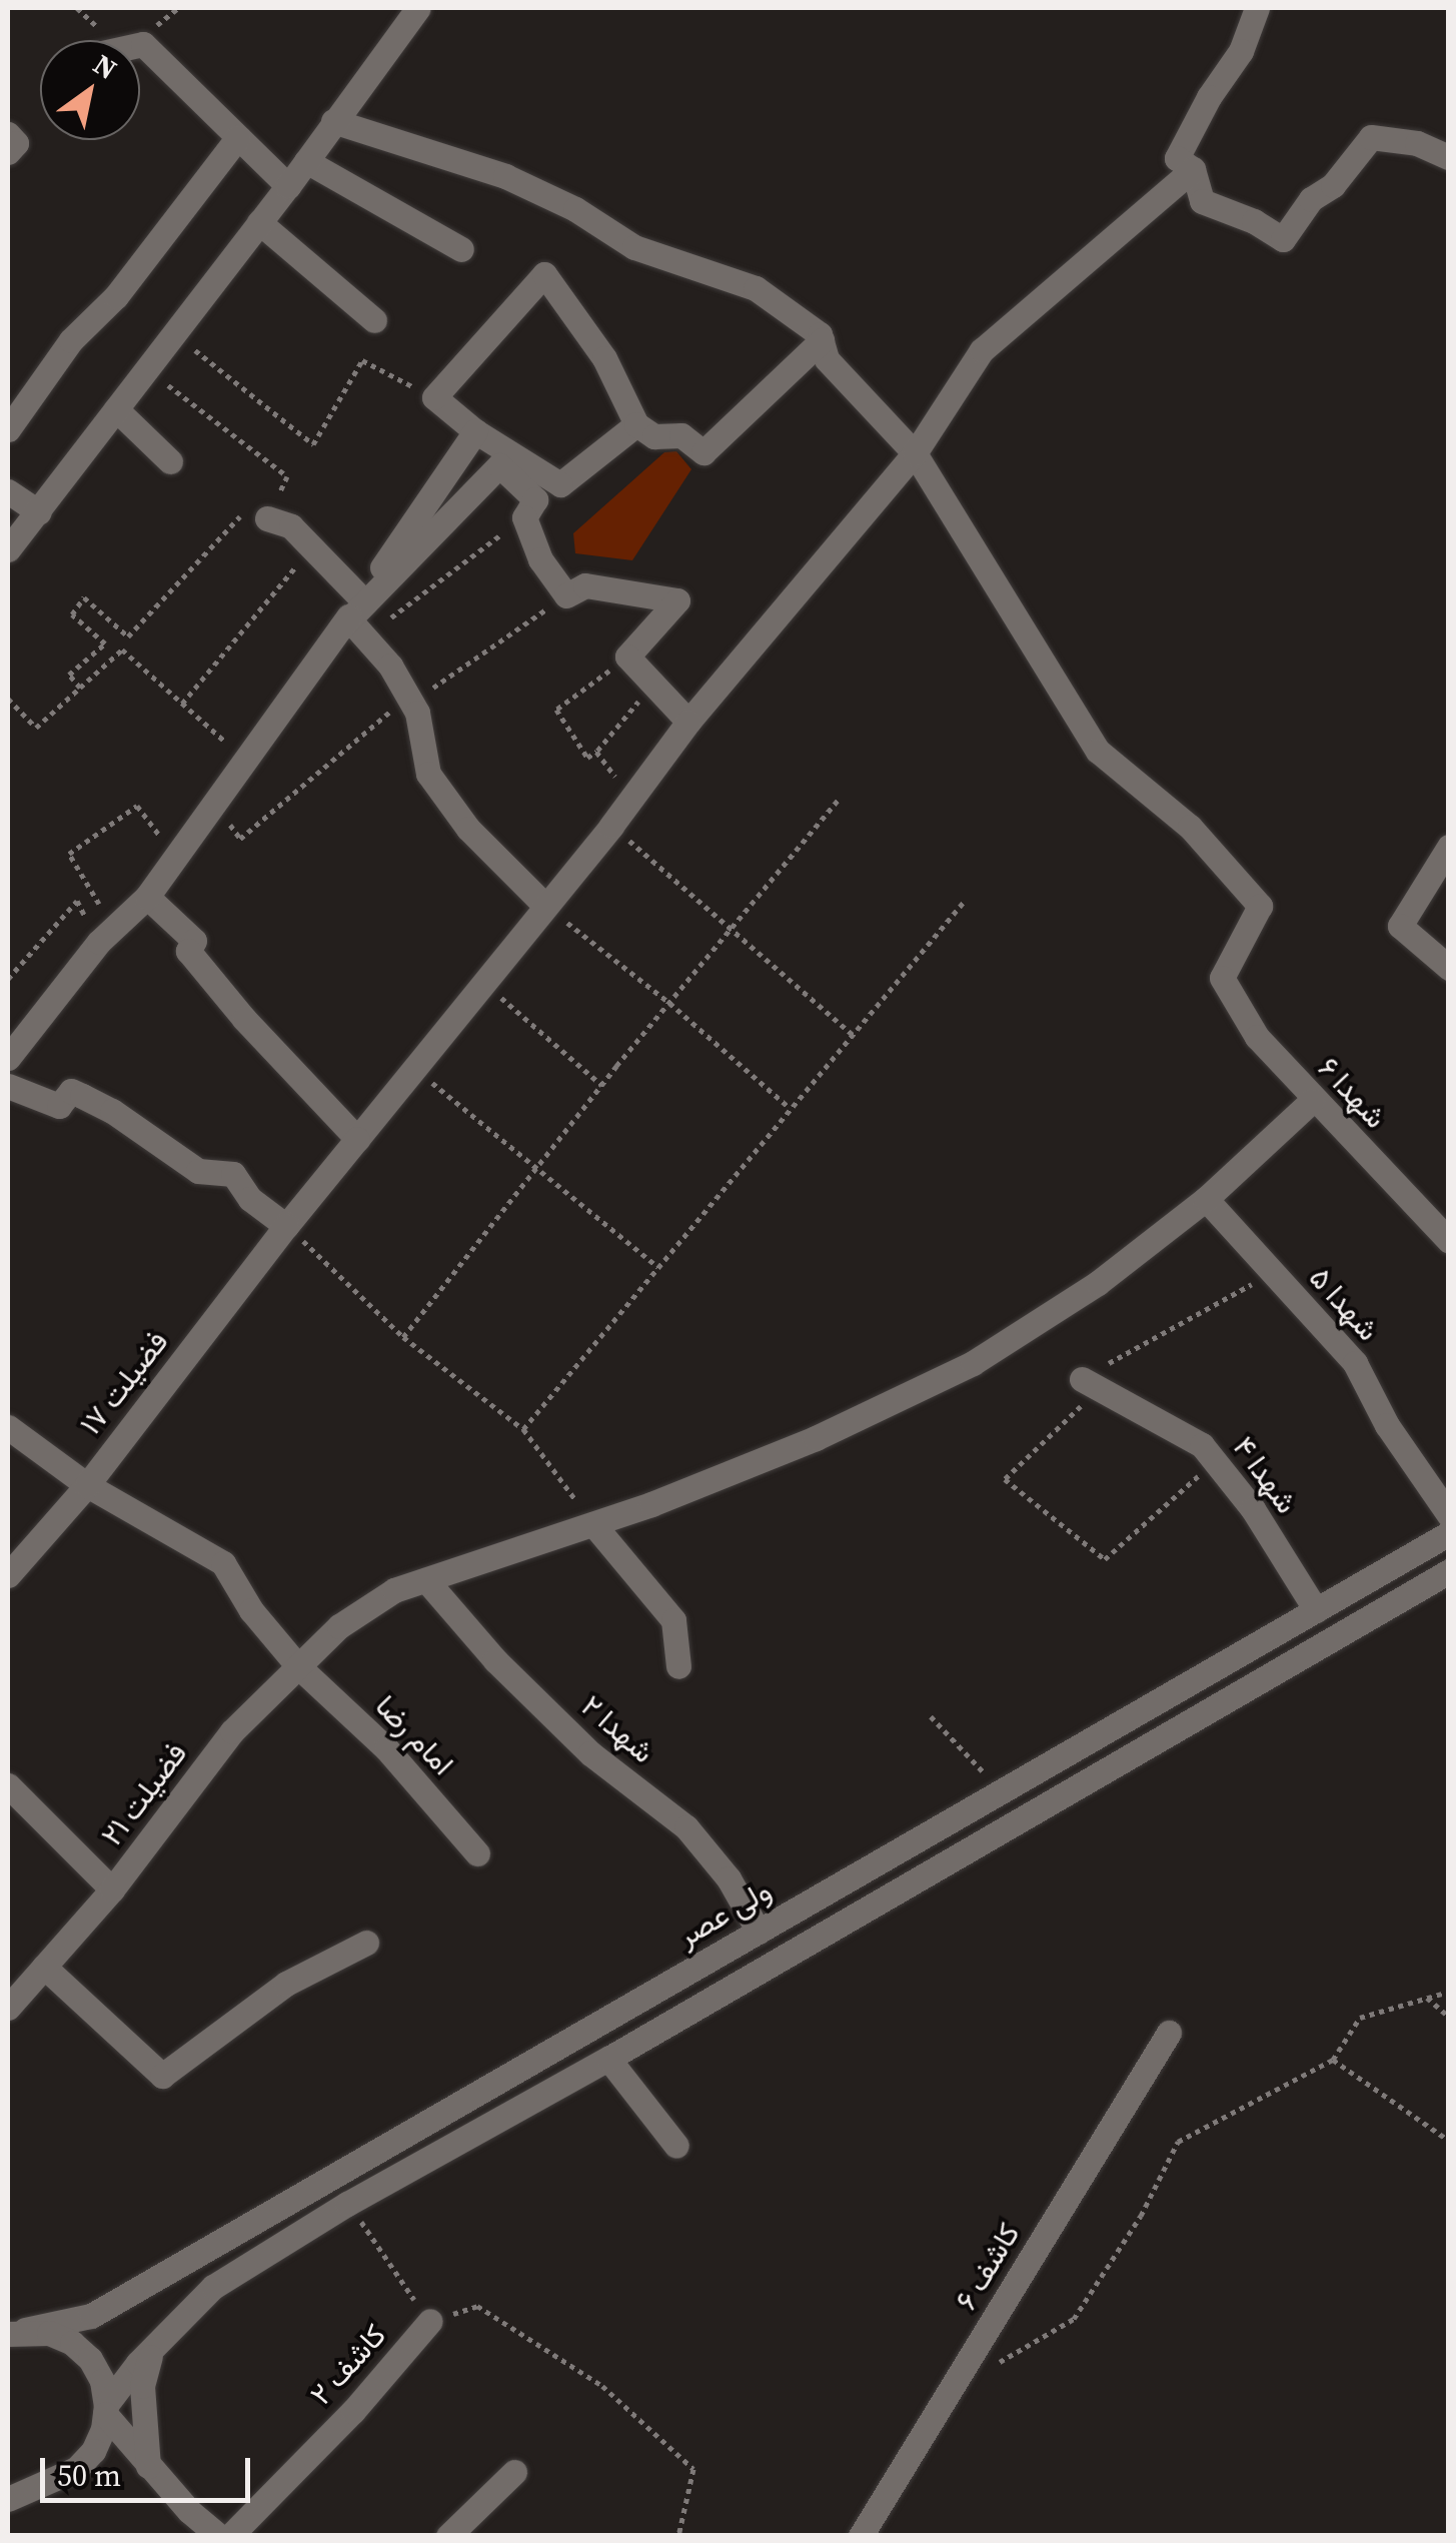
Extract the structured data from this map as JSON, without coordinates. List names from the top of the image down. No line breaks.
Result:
{"streets":{"street":["شهدا ۶","شهدا ۵","فضیلت ۱۷","شهدا ۴","شهدا ۲","امام رضا","فضیلت ۲۱","ولی عصر","کاشف ۶","کاشف ۲"]},"crossings":[["شهدا ۶","فضیلت ۱۷"],["شهدا ۶","فضیلت ۲۱"],["شهدا ۵","فضیلت ۲۱"],["فضیلت ۱۷","امام رضا"],["شهدا ۴","ولی عصر"],["شهدا ۲","فضیلت ۲۱"],["شهدا ۲","ولی عصر"],["امام رضا","فضیلت ۲۱"]],"scale_bar":"50 m","north":"top right"}
